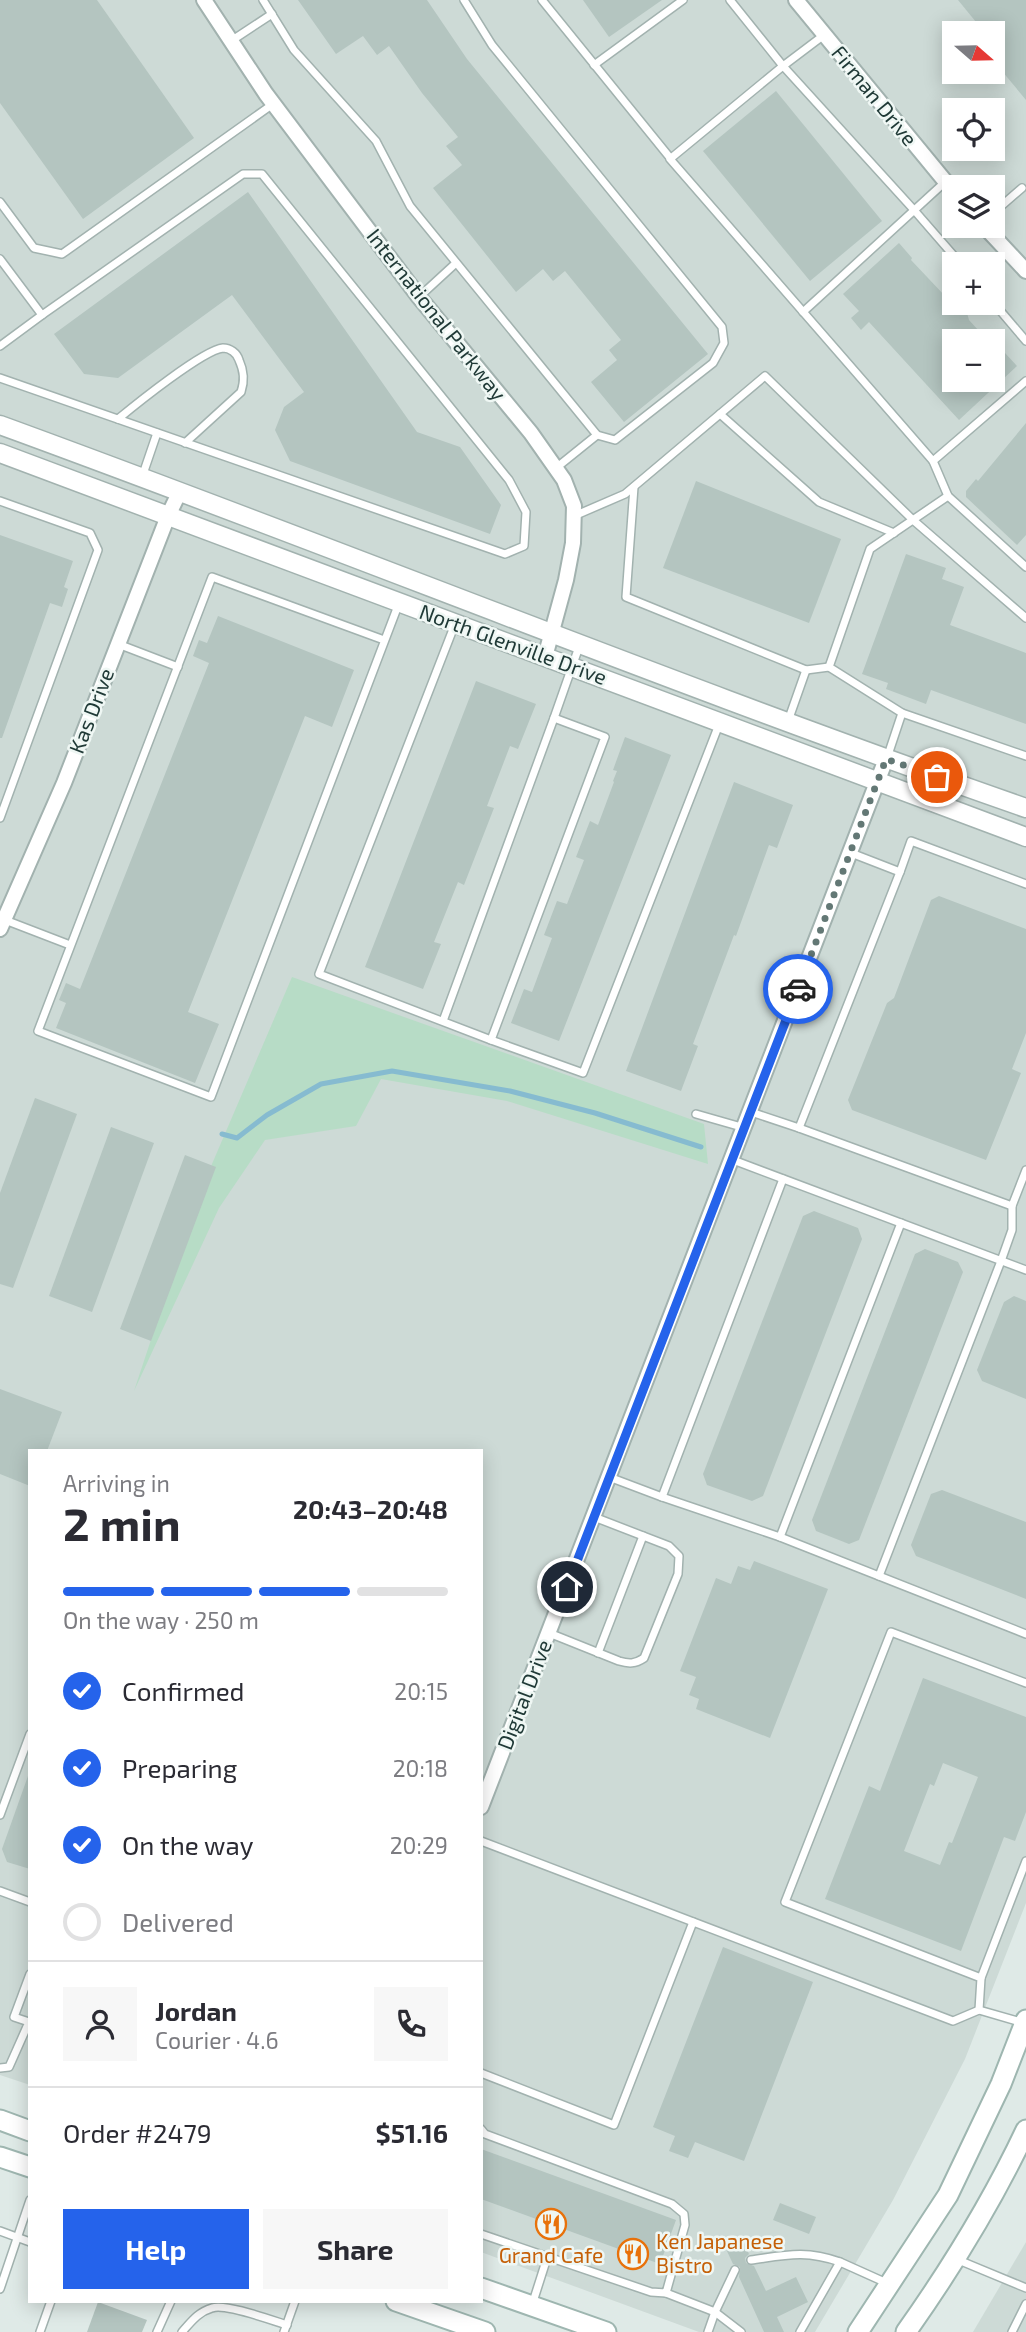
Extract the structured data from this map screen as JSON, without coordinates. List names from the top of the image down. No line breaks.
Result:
{"streets":{"street":["Firman Drive","International Parkway","North Glenville Drive","Kas Drive","Digital Drive"]},"crossings":[["International Parkway","North Glenville Drive"],["North Glenville Drive","Kas Drive"],["North Glenville Drive","Digital Drive"]],"places":{"restaurant":["Grand Cafe","Ken Japanese Bistro"]},"north":"right","page":{"map_buttons":["+","−"],"heading":["2 min","Arriving in","20:43–20:48"],"panel":["Jordan","Courier · 4.6","Order #2479","$51.16"],"bar":"On the way · 250 m","list":[["Confirmed","20:15"],["Preparing","20:18"],["On the way","20:29"],"Delivered"],"buttons":["Help","Share"]}}
